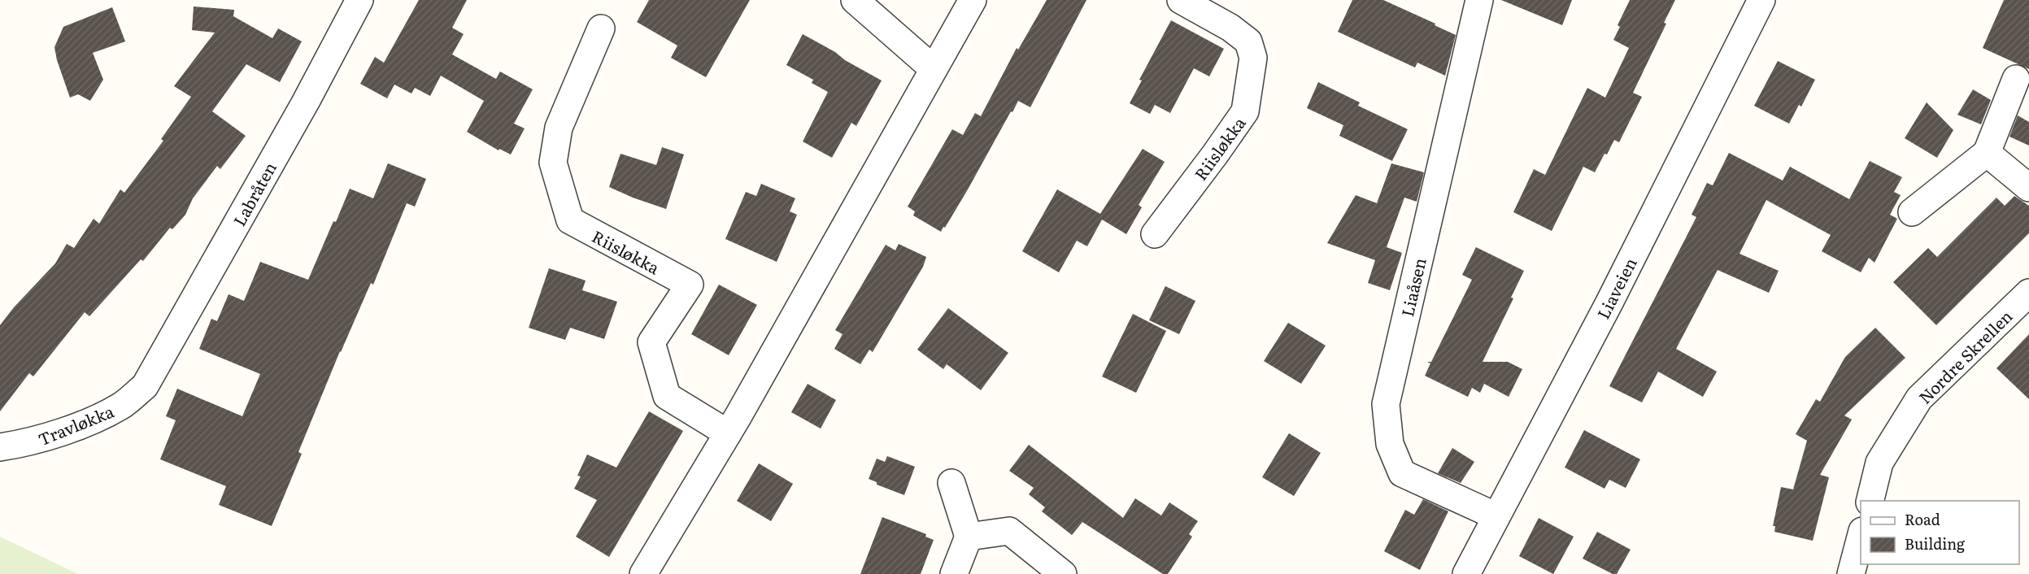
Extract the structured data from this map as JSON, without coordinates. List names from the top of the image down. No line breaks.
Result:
{"streets":{"street":["Riisløkka","Labråten","Liaåsen","Liaveien","Nordre Skrellen","Travløkka"]},"crossings":[["Labråten","Travløkka"],["Liaåsen","Liaveien"]],"legend":["Road","Building"]}
